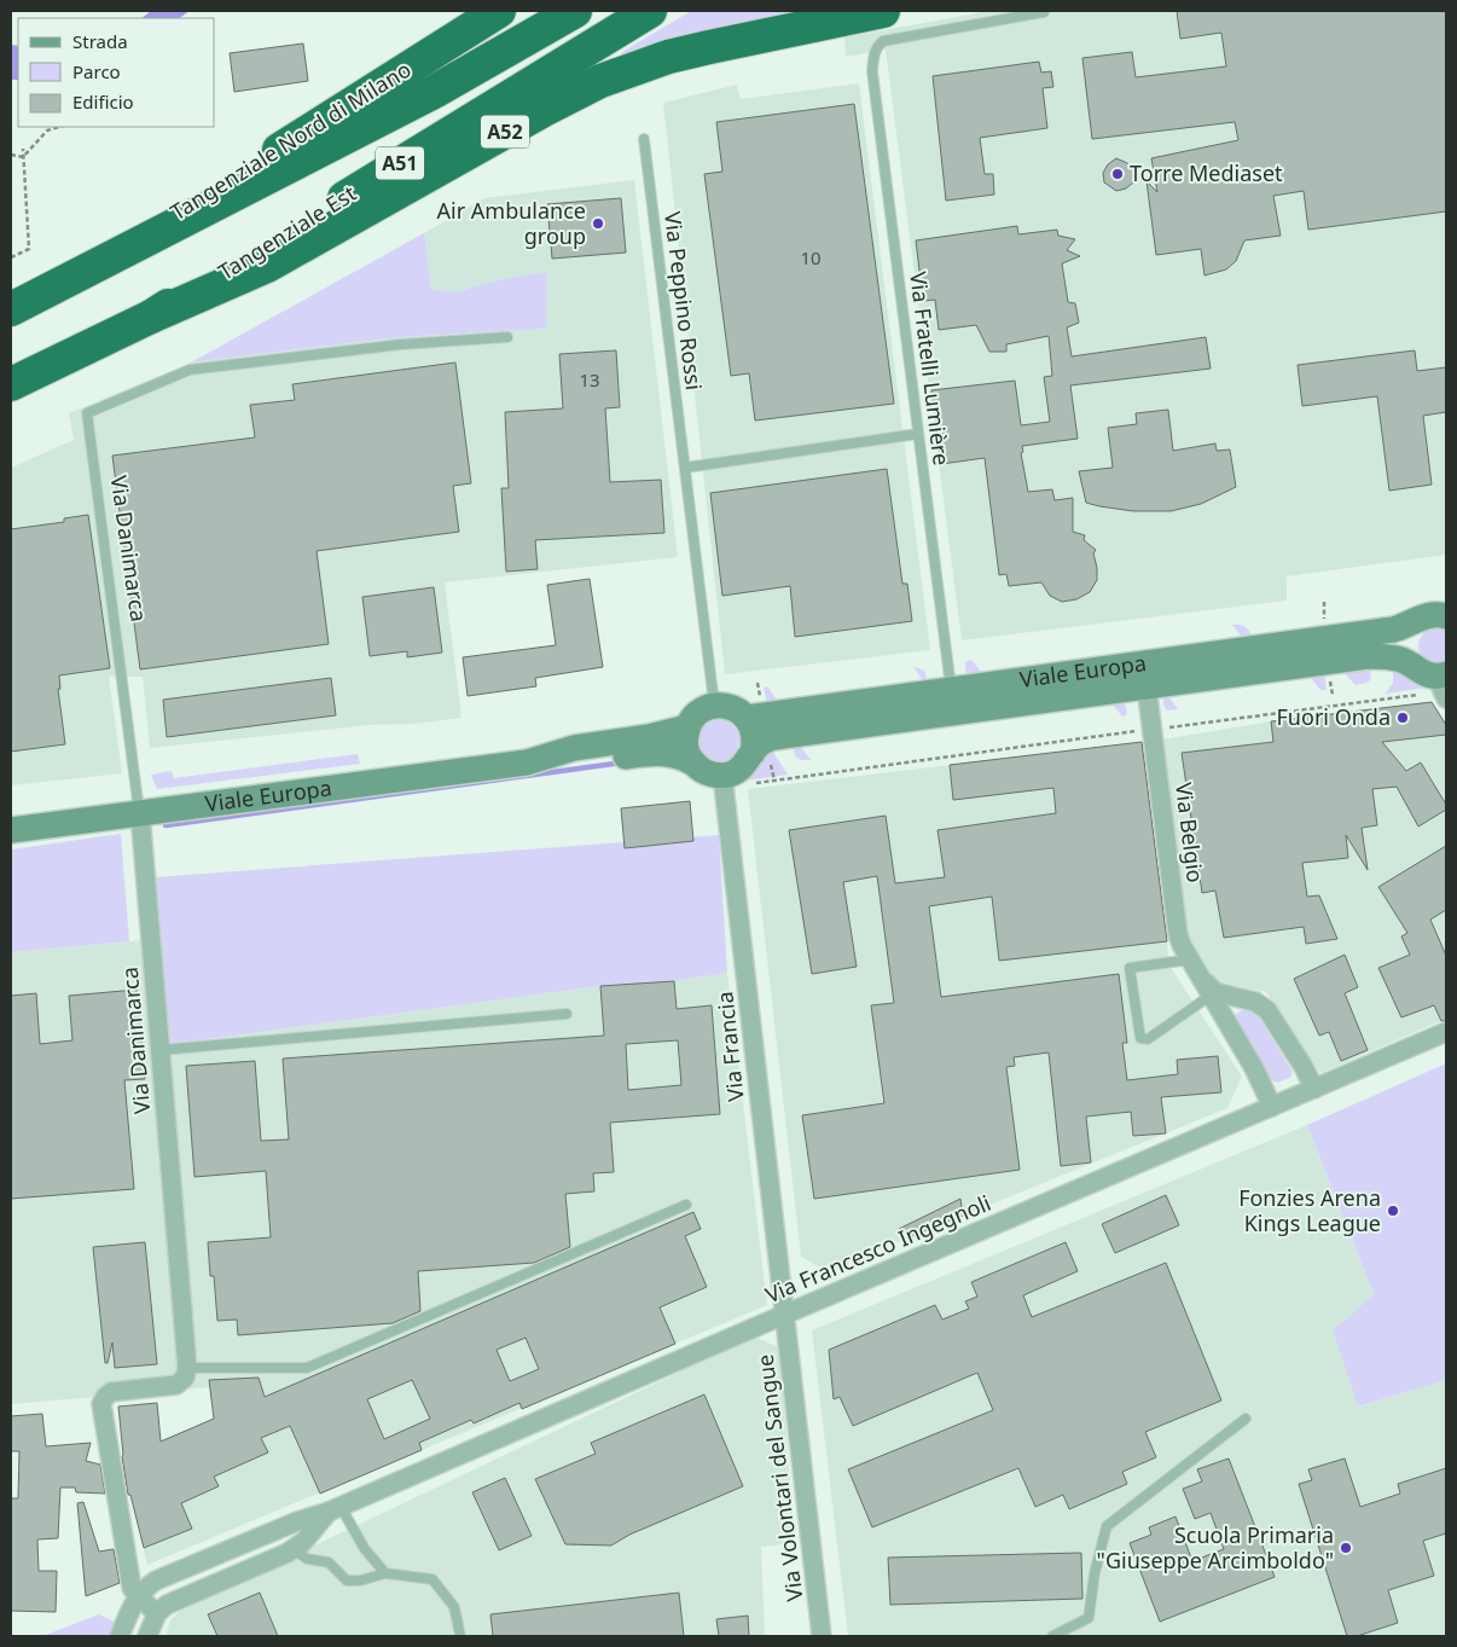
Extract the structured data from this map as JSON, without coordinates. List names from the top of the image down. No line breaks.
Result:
{"streets":{"highway":["A52","Tangenziale Nord di Milano","A51","Tangenziale Est"],"street":["Via Danimarca","Viale Europa","Via Belgio","Via Francia","Via Francesco Ingegnoli","Via Volontari del Sangue"],"lane":["Via Peppino Rossi","Via Fratelli Lumière"]},"crossings":[["A52","Tangenziale Est"],["Tangenziale Nord di Milano","A51"],["Via Peppino Rossi","Viale Europa"],["Via Peppino Rossi","Via Francia"],["Via Fratelli Lumière","Viale Europa"],["Via Danimarca","Viale Europa"],["Viale Europa","Via Belgio"],["Viale Europa","Via Francia"],["Via Belgio","Via Francesco Ingegnoli"],["Via Francia","Via Francesco Ingegnoli"],["Via Francia","Via Volontari del Sangue"],["Via Francesco Ingegnoli","Via Volontari del Sangue"]],"places":["Torre Mediaset","Air Ambulance group","Fuori Onda","Fonzies Arena Kings League","Scuola Primaria \"Giuseppe Arcimboldo\""],"house_numbers":["10","13"],"legend":["Strada","Parco","Edificio"]}
